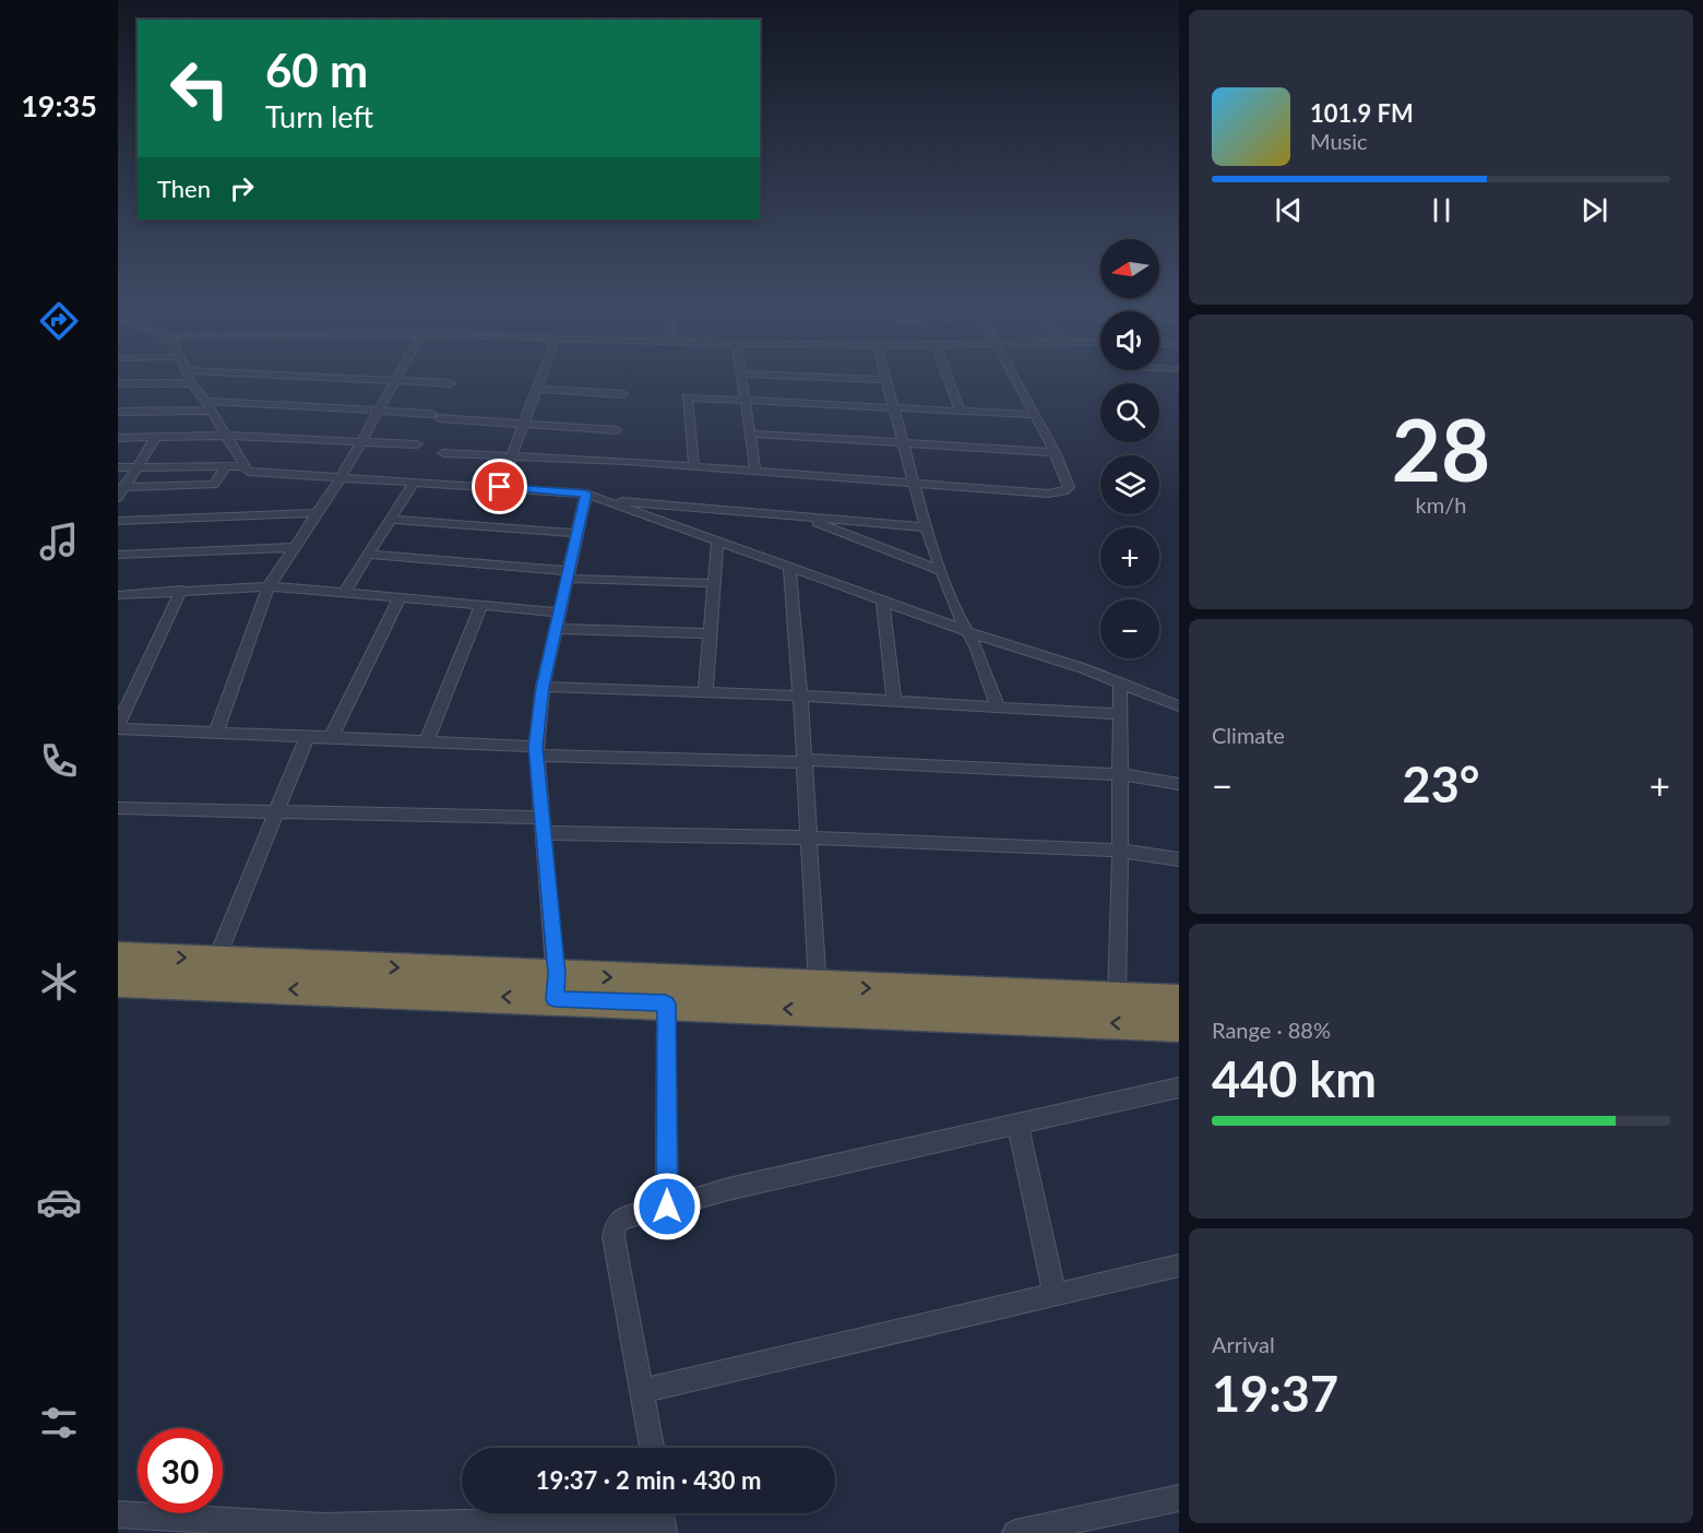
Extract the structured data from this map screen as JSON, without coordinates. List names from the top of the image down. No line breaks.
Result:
{"north":"left","page":{"tabs":"19:35","turn":["60 m","Turn left"],"song":["101.9 FM","Music"],"then":"Then","map_buttons":["+","−"],"tile":[["28","km/h"],"Climate",["Range · 88%","440 km"],["Arrival","19:37"]],"heat":["−","23°","+"],"limit":"30","trip":"19:37 · 2 min · 430 m"}}
